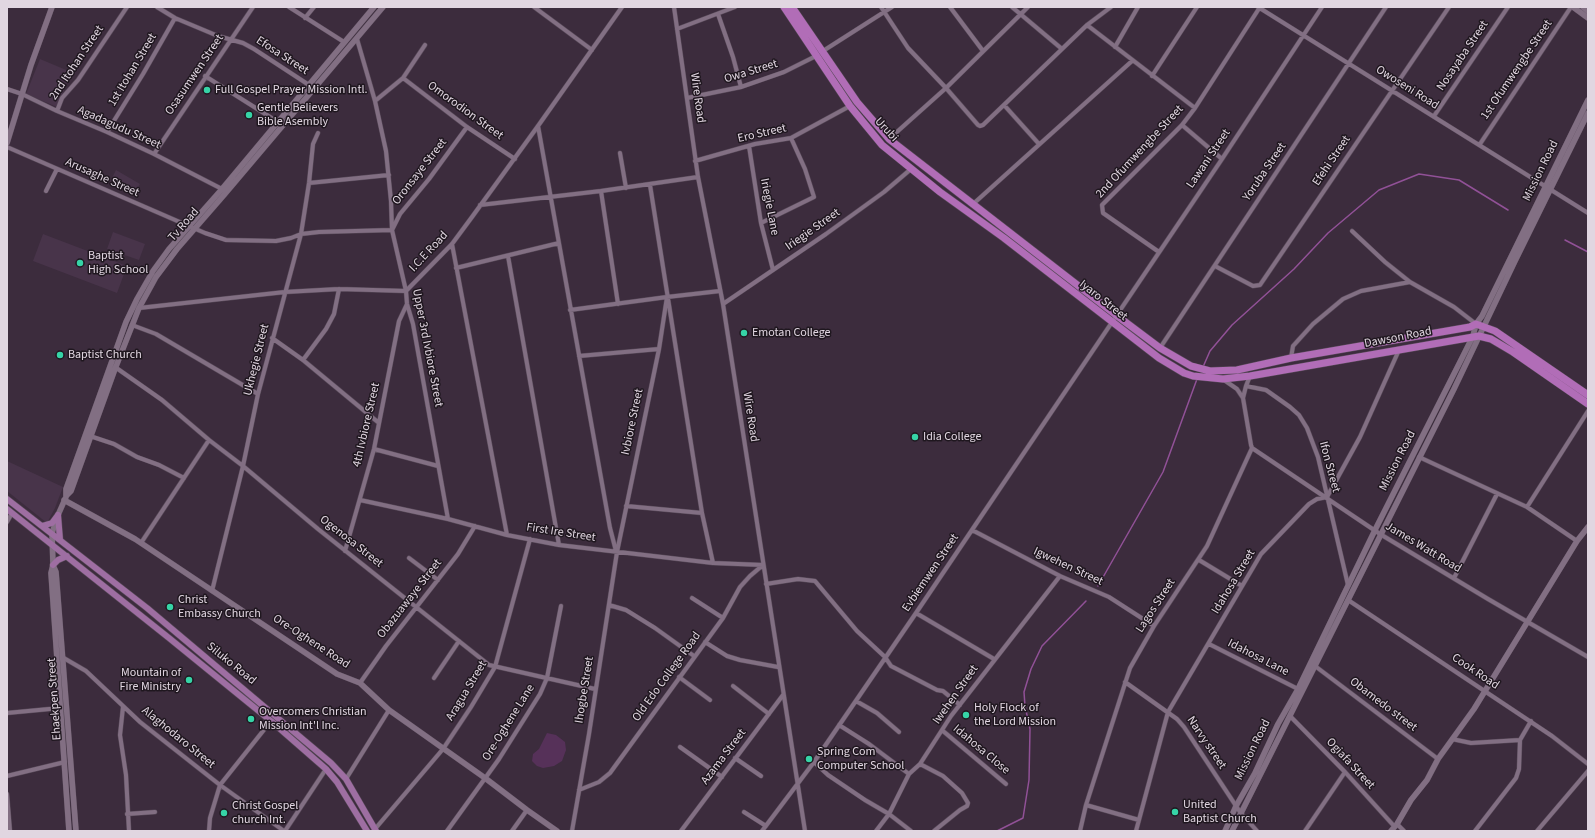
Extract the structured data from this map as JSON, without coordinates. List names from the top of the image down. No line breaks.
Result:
{"streets":{"highway":["Urubi","Iyaro Street","Dawson Road"],"main road":["Siluko Road"],"street":["Efosa Street","Nosayaba Street","2nd Itohan Street","1st Itohan Street","1st Ofumwengbe Street","Owa Street","Osasumwen Street","Owoseni Road","Wire Road","Omorodion Street","Agadagudu Street","Ero Street","2nd Ofumwengbe Street","Lawani Street","Efehi Street","Mission Road","Oronsaye Street","Yoruba Street","Arusaghe Street","Iriegie Lane","Tv Road","Iriegie Street","I.C.E Road","Upper 3rd Ivbiore Street","Ukhegie Street","Ivbiore Street","4th Ivbiore Street","Ifon Street","First Ire Street","Ogenosa Street","James Watt Road","Igwehen Street","Evbiemwen Street","Idahosa Street","Obazuawaye Street","Lagos Street","Ore-Oghene Road","Idahosa Lane","Cook Road","Old Edo College Road","Ihogbe Street","Aragua Street","Iwehen Street","Ehaekpen Street","Obamedo street","Ore-Oghene Lane","Alaghodaro Street","Narvy street","Idahosa Close","Azama Street","Ogiafa Street"]},"crossings":[["Efosa Street","1st Itohan Street"],["Efosa Street","Osasumwen Street"],["Efosa Street","Tv Road"],["Nosayaba Street","Owoseni Road"],["2nd Itohan Street","Agadagudu Street"],["1st Itohan Street","Agadagudu Street"],["1st Ofumwengbe Street","Owoseni Road"],["Owa Street","Wire Road"],["Owa Street","Urubi"],["Osasumwen Street","Agadagudu Street"],["Owoseni Road","2nd Ofumwengbe Street"],["Owoseni Road","Lawani Street"],["Owoseni Road","Efehi Street"],["Owoseni Road","Mission Road"],["Owoseni Road","Yoruba Street"],["Wire Road","Ero Street"],["Wire Road","Iriegie Street"],["Wire Road","First Ire Street"],["Wire Road","Evbiemwen Street"],["Wire Road","Old Edo College Road"],["Wire Road","Azama Street"],["Omorodion Street","Oronsaye Street"],["Omorodion Street","I.C.E Road"],["Agadagudu Street","Tv Road"],["Urubi","Ero Street"],["Urubi","Iriegie Street"],["Urubi","Iyaro Street"],["Ero Street","Iriegie Lane"],["2nd Ofumwengbe Street","Lawani Street"],["Lawani Street","Iyaro Street"],["Lawani Street","Evbiemwen Street"],["Efehi Street","Yoruba Street"],["Mission Road","Dawson Road"],["Mission Road","Ifon Street"],["Mission Road","James Watt Road"],["Mission Road","Idahosa Lane"],["Mission Road","Cook Road"],["Mission Road","Obamedo street"],["Mission Road","Narvy street"],["Mission Road","Ogiafa Street"],["Oronsaye Street","Arusaghe Street"],["Oronsaye Street","Upper 3rd Ivbiore Street"],["Yoruba Street","Iyaro Street"],["Arusaghe Street","Tv Road"],["Arusaghe Street","Upper 3rd Ivbiore Street"],["Arusaghe Street","Ukhegie Street"],["Iriegie Lane","Iriegie Street"],["Tv Road","Upper 3rd Ivbiore Street"],["Tv Road","Ogenosa Street"],["Tv Road","Ore-Oghene Road"],["Tv Road","Siluko Road"],["Tv Road","Ehaekpen Street"],["I.C.E Road","Upper 3rd Ivbiore Street"],["Iyaro Street","Dawson Road"],["Iyaro Street","Evbiemwen Street"],["Upper 3rd Ivbiore Street","4th Ivbiore Street"],["Upper 3rd Ivbiore Street","First Ire Street"],["Ukhegie Street","Ogenosa Street"],["Ukhegie Street","Ore-Oghene Road"],["Ivbiore Street","First Ire Street"],["Ivbiore Street","Ihogbe Street"],["4th Ivbiore Street","First Ire Street"],["4th Ivbiore Street","Ogenosa Street"],["Ifon Street","James Watt Road"],["Ifon Street","Idahosa Street"],["First Ire Street","Obazuawaye Street"],["First Ire Street","Old Edo College Road"],["First Ire Street","Ihogbe Street"],["First Ire Street","Aragua Street"],["Ogenosa Street","Obazuawaye Street"],["Ogenosa Street","Ihogbe Street"],["Ogenosa Street","Aragua Street"],["Ogenosa Street","Ore-Oghene Lane"],["James Watt Road","Idahosa Street"],["James Watt Road","Lagos Street"],["Igwehen Street","Evbiemwen Street"],["Igwehen Street","Lagos Street"],["Igwehen Street","Iwehen Street"],["Idahosa Street","Idahosa Lane"],["Idahosa Street","Narvy street"],["Obazuawaye Street","Ore-Oghene Road"],["Lagos Street","Narvy street"],["Ore-Oghene Road","Aragua Street"],["Ore-Oghene Road","Ore-Oghene Lane"],["Siluko Road","Aragua Street"],["Siluko Road","Ehaekpen Street"],["Old Edo College Road","Ihogbe Street"],["Iwehen Street","Idahosa Close"],["Ehaekpen Street","Alaghodaro Street"]],"places":["Full Gospel Prayer Mission Intl.","Gentle Believers Bible Asembly","Baptist High School","Emotan College","Baptist Church","Idia College","Christ Embassy Church","Mountain of Fire Ministry","Holy Flock of the Lord Mission","Overcomers Christian Mission Int'l Inc.","Spring Com Computer School","United Baptist Church","Christ Gospel church Int."]}
